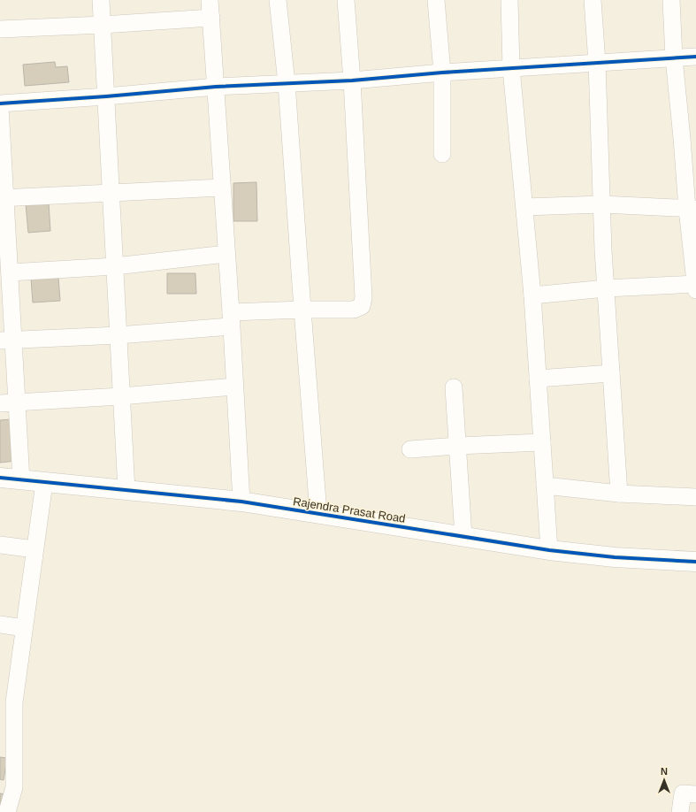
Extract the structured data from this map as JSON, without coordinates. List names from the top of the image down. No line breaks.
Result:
{"streets":{"street":["Rajendra Prasat Road"]},"north":"top"}
